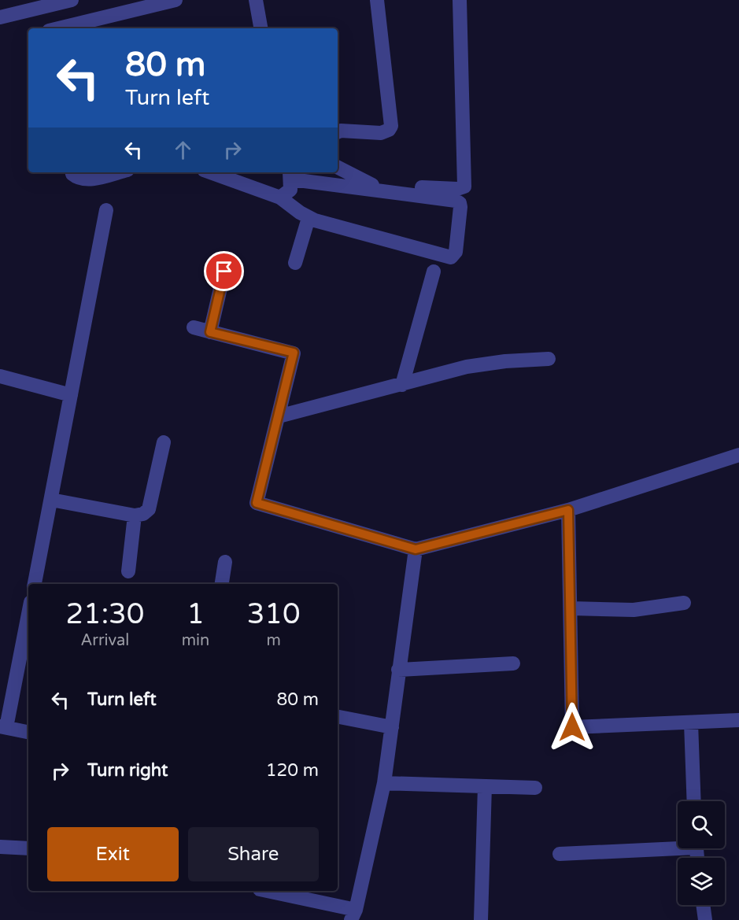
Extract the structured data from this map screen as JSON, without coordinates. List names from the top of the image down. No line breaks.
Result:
{"page":{"turn":["80 m","Turn left"],"eta":["21:30","Arrival","1","min","310","m"],"list":[{"name":"Turn left","value":"80 m"},{"name":"Turn right","value":"120 m"}],"buttons":["Exit","Share"]}}
